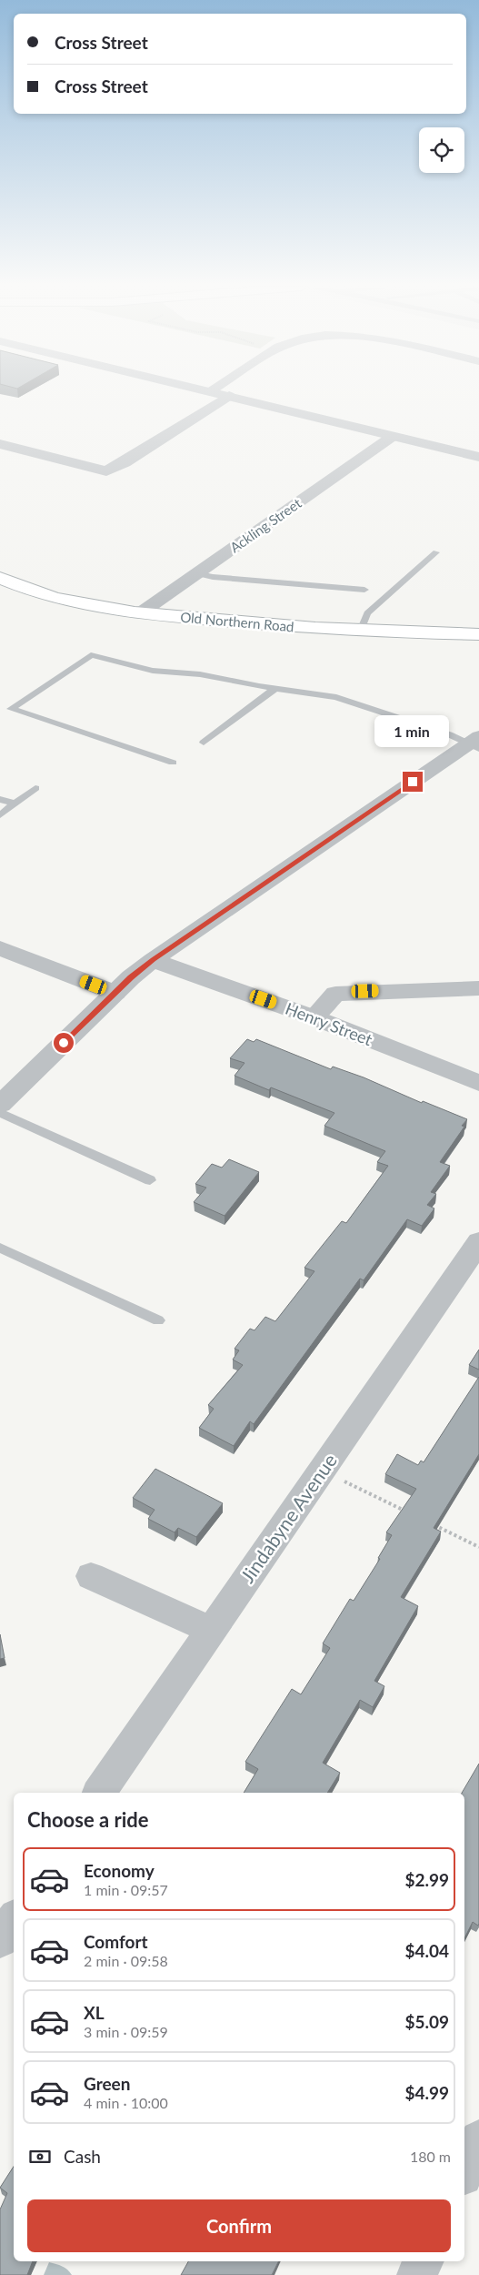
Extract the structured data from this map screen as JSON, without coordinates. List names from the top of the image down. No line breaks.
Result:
{"streets":{"main road":["Old Northern Road"],"street":["Ackling Street","Henry Street","Jindabyne Avenue"]},"crossings":[["Ackling Street","Old Northern Road"]],"page":{"banner":["Cross Street","Cross Street"],"bubble":"1 min","heading":"Choose a ride","list":[{"name":"Economy","note":"1 min · 09:57","value":"$2.99"},{"name":"Comfort","note":"2 min · 09:58","value":"$4.04"},{"name":"XL","note":"3 min · 09:59","value":"$5.09"},{"name":"Green","note":"4 min · 10:00","value":"$4.99"}],"pay":["Cash","180 m"],"buttons":"Confirm"}}
